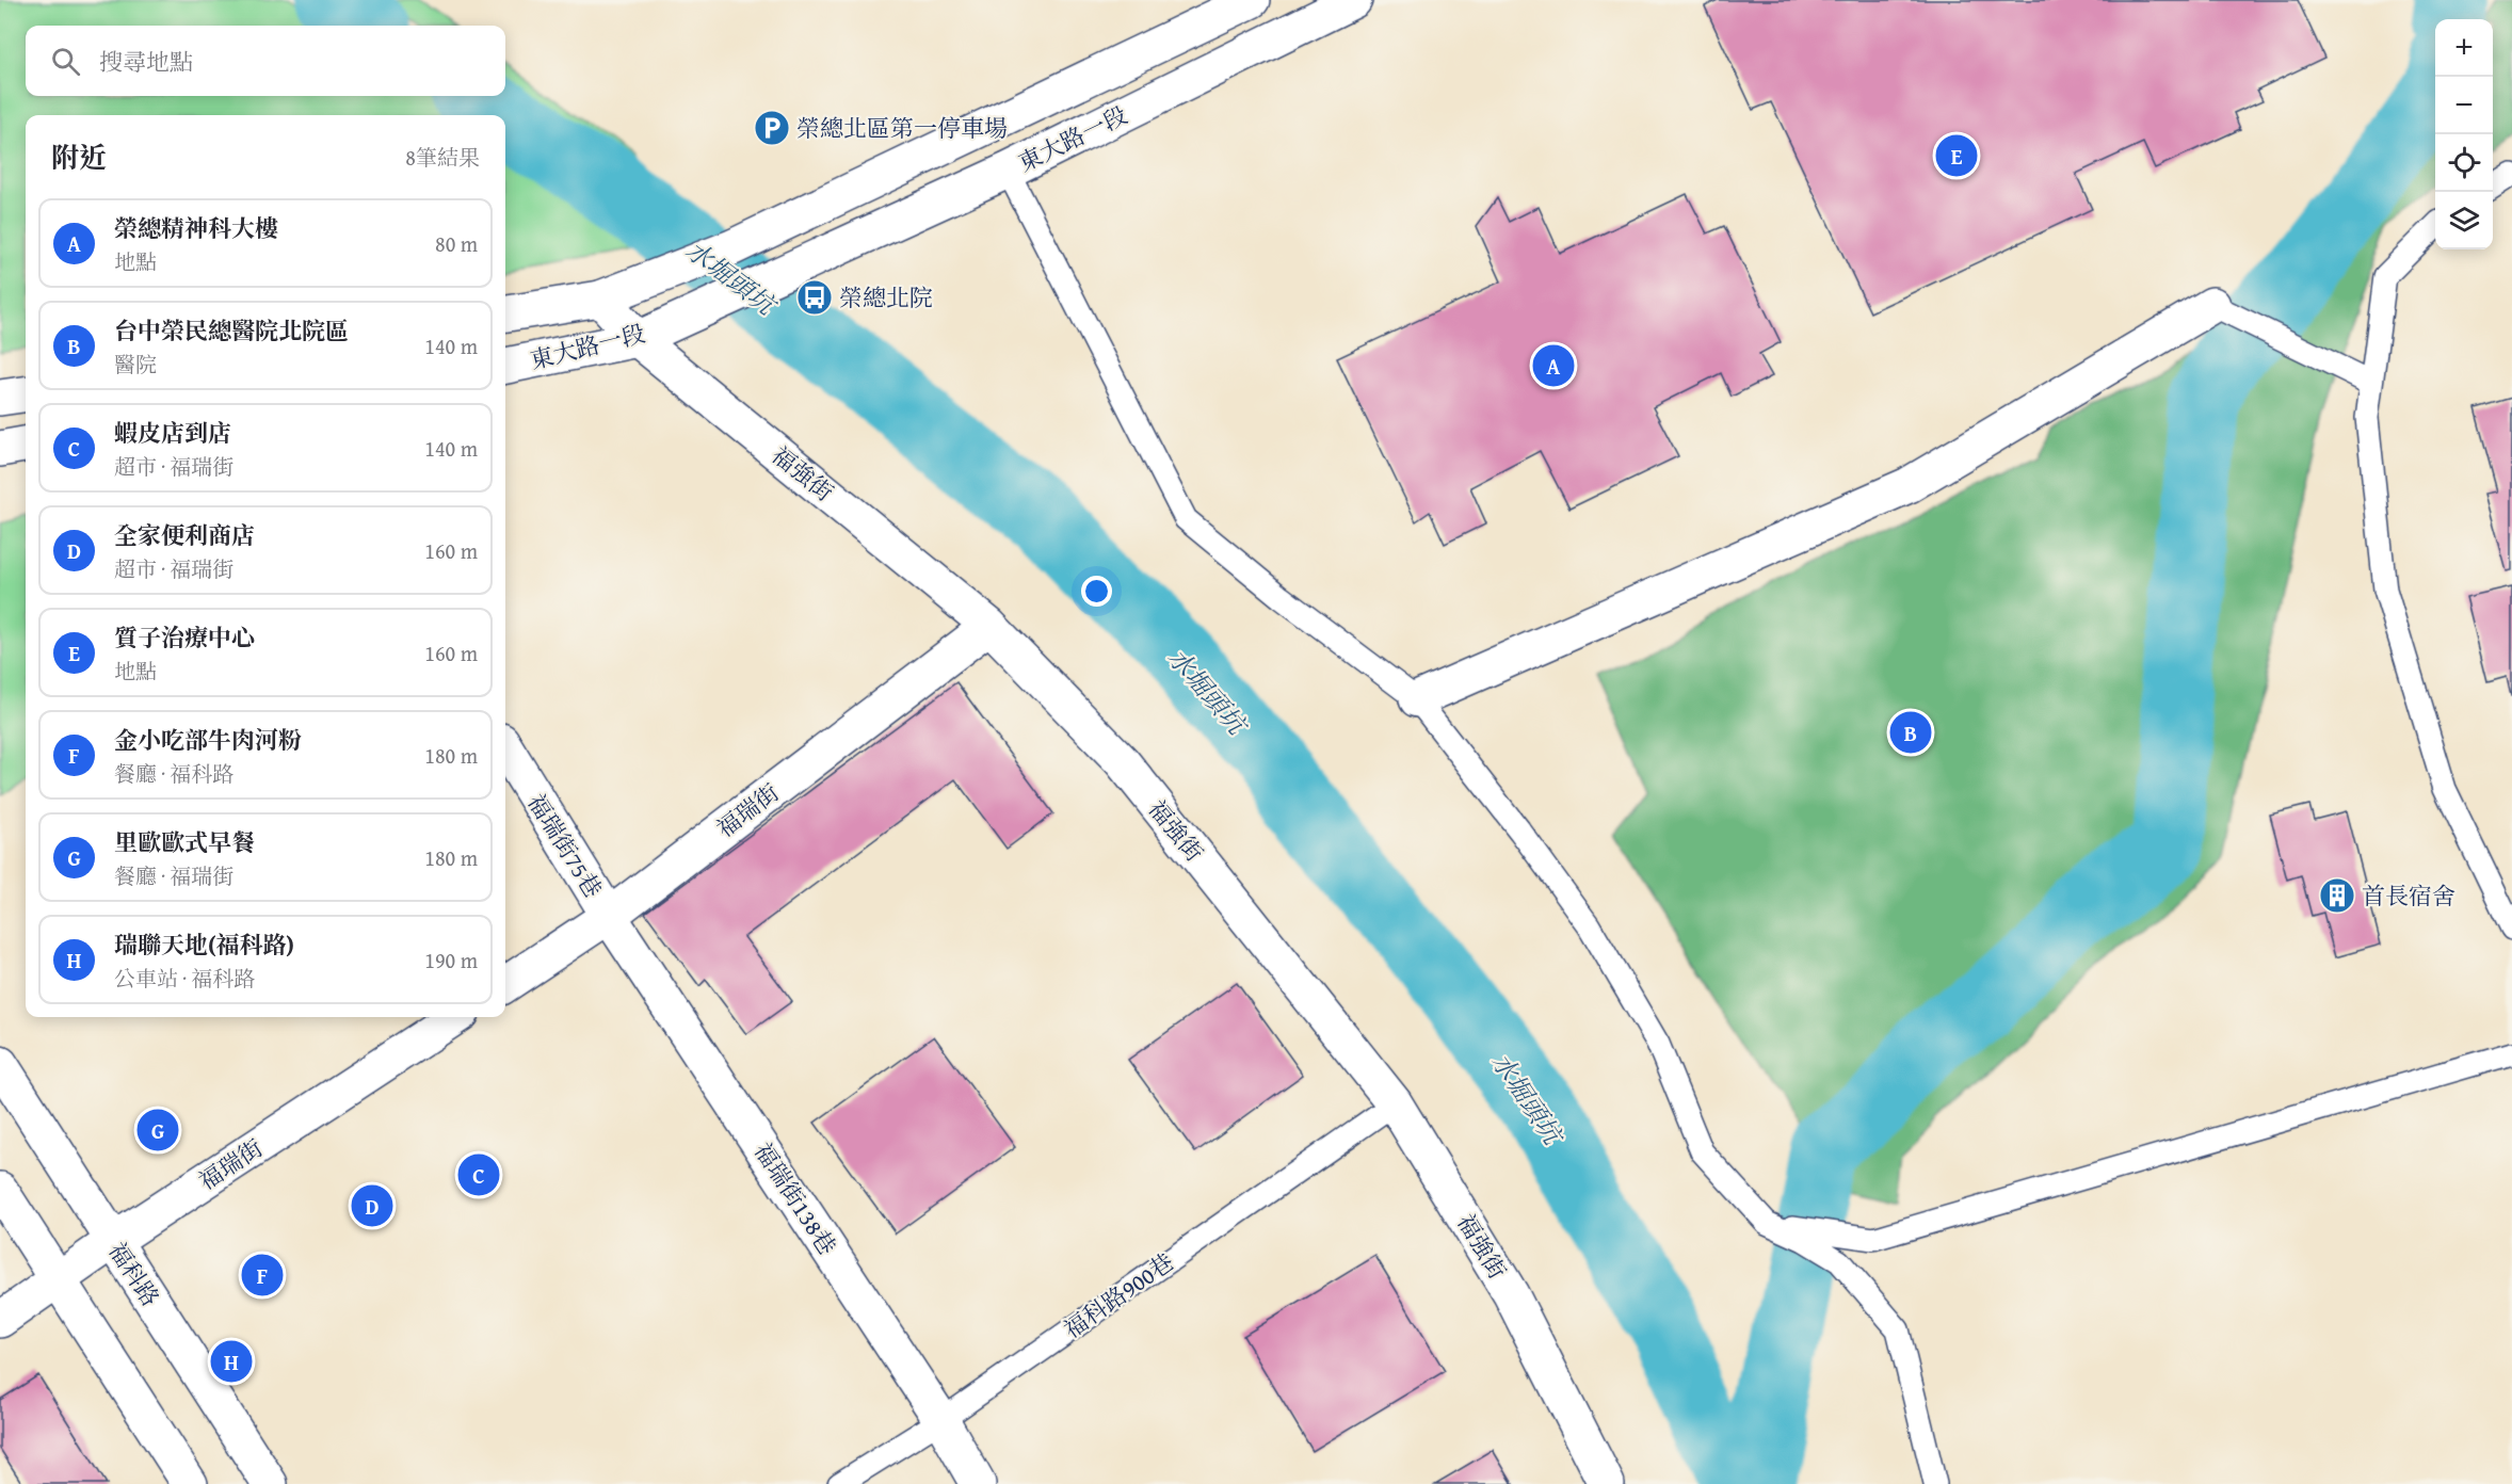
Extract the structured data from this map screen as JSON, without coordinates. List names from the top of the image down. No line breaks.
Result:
{"streets":{"street":["東大路一段","福強街","福瑞街","福瑞街75巷","福瑞街138巷","福科路"],"lane":["福科路900巷"]},"crossings":[["東大路一段","福強街"],["福強街","福瑞街"],["福強街","福科路900巷"],["福瑞街","福瑞街75巷"],["福瑞街","福瑞街138巷"],["福瑞街","福科路"],["福瑞街75巷","福瑞街138巷"],["福瑞街138巷","福科路900巷"]],"water":["水堀頭坑"],"places":{"parking":["榮總北區第一停車場"],"bus stop":["榮總北院"],"building":["首長宿舍"]},"page":{"map_buttons":["+","−"],"search":"搜尋地點","heading":["附近","8筆結果"],"pins":["E","A","B","G","C","D","F","H"],"list":[{"mark":"A","name":"榮總精神科大樓","note":"地點","value":"80 m"},{"mark":"B","name":"台中榮民總醫院北院區","note":"醫院","value":"140 m"},{"mark":"C","name":"蝦皮店到店","note":"超市 · 福瑞街","value":"140 m"},{"mark":"D","name":"全家便利商店","note":"超市 · 福瑞街","value":"160 m"},{"mark":"E","name":"質子治療中心","note":"地點","value":"160 m"},{"mark":"F","name":"金小吃部牛肉河粉","note":"餐廳 · 福科路","value":"180 m"},{"mark":"G","name":"里歐歐式早餐","note":"餐廳 · 福瑞街","value":"180 m"},{"mark":"H","name":"瑞聯天地(福科路)","note":"公車站 · 福科路","value":"190 m"}]}}
